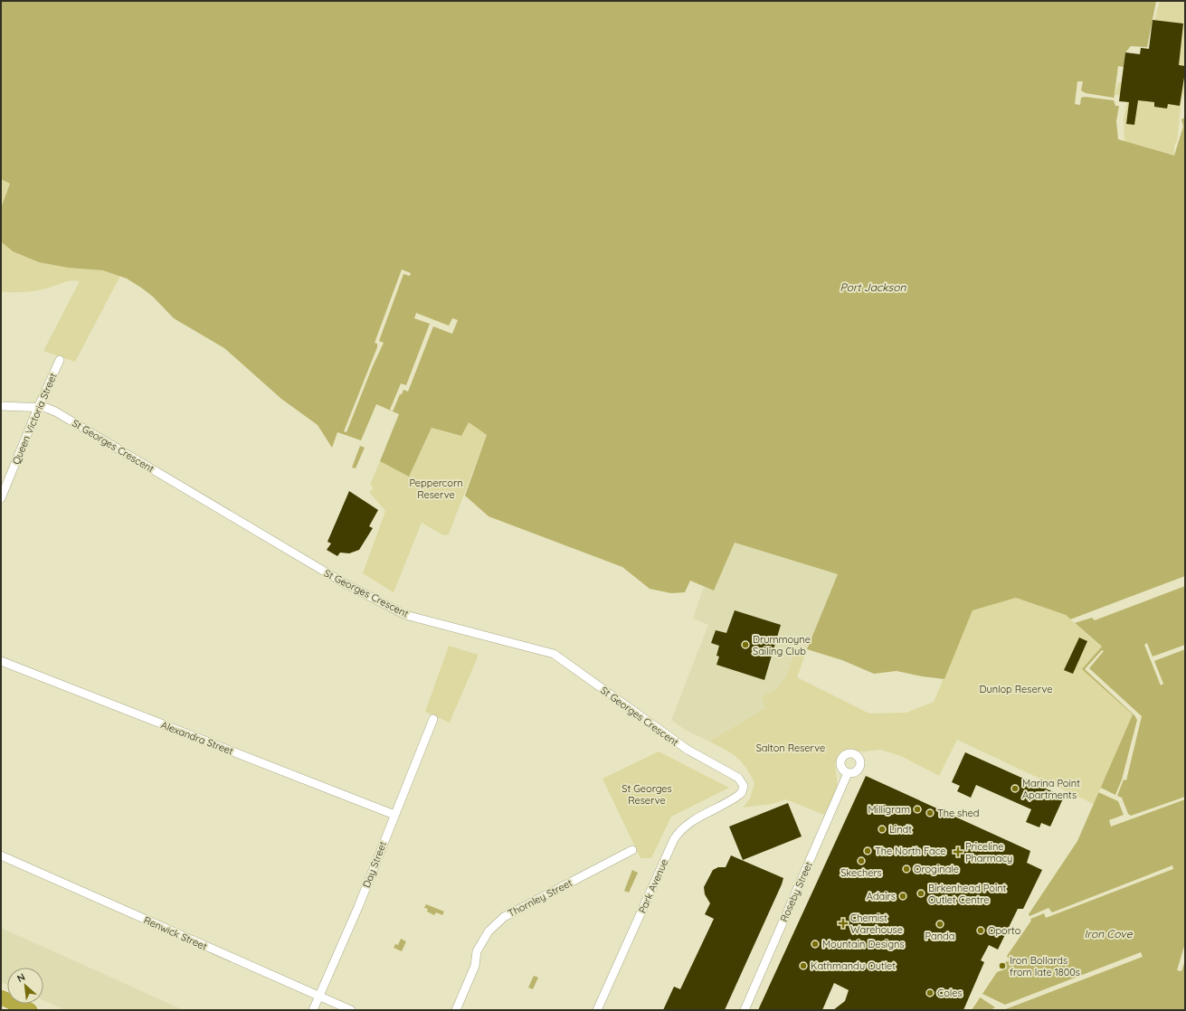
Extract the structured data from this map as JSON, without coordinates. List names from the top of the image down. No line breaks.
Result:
{"streets":{"street":["Queen Victoria Street","St Georges Crescent","Alexandra Street","Day Street","Park Avenue","Roseby Street","Thornley Street","Renwick Street"]},"crossings":[["Queen Victoria Street","St Georges Crescent"],["St Georges Crescent","Park Avenue"],["Alexandra Street","Day Street"],["Day Street","Renwick Street"]],"water":["Port Jackson","Iron Cove"],"parks":["Peppercorn Reserve","Dunlop Reserve","Salton Reserve","St Georges Reserve"],"places":{"other":["Drummoyne Sailing Club","Marina Point Apartments","Milligram","The shed","Lindt","The North Face","Skechers","Oroginale","Birkenhead Point Outlet Centre","Adairs","Panda","Oporto","Mountain Designs","Kathmandu Outlet","Iron Bollards from late 1800s","Coles"],"health":["Priceline Pharmacy","Chemist Warehouse"]},"north":"top left"}
